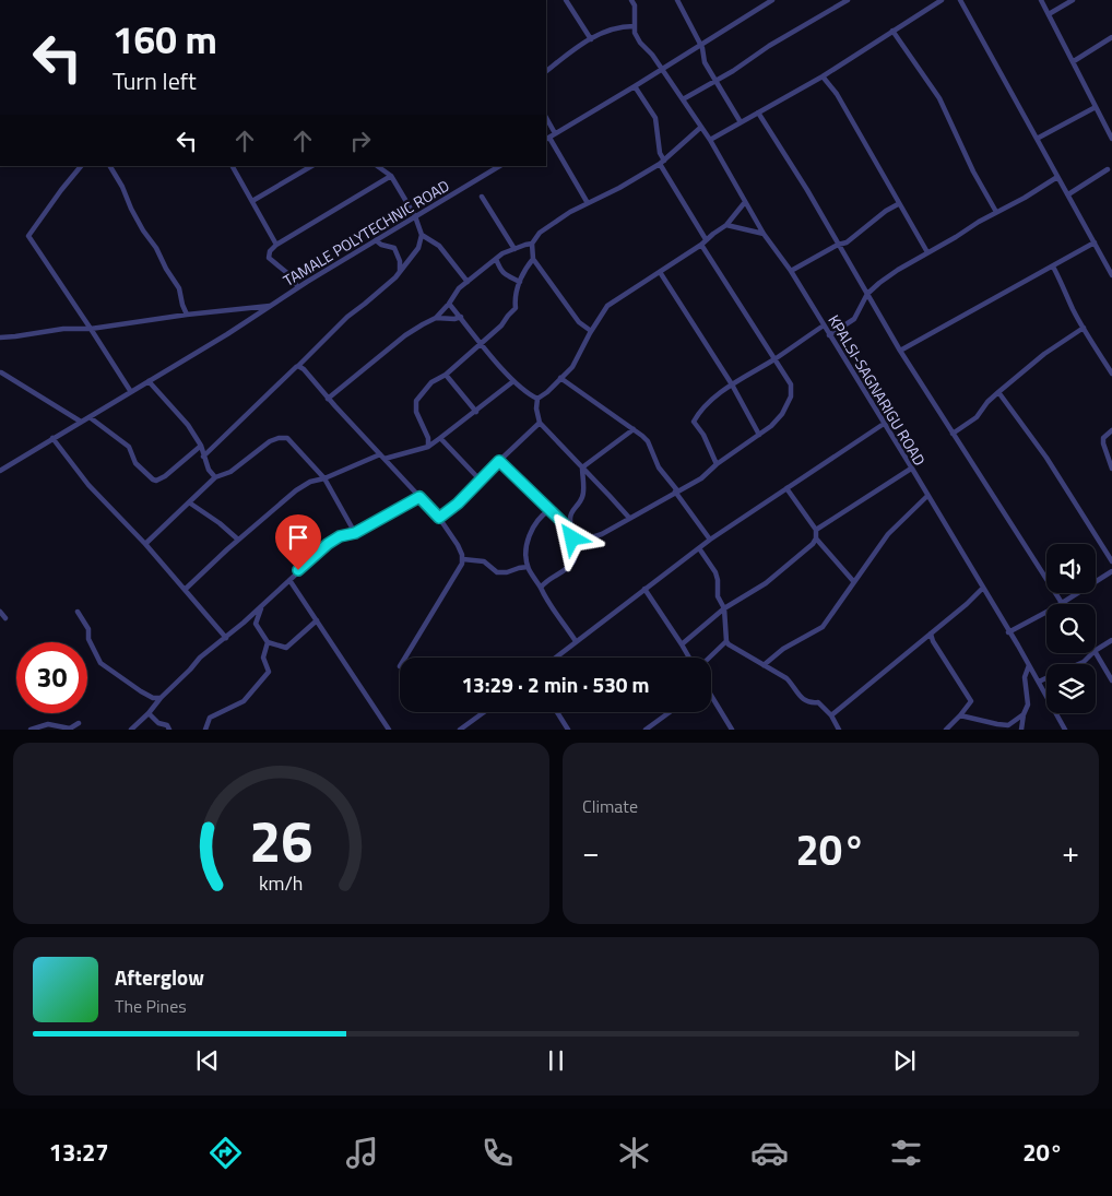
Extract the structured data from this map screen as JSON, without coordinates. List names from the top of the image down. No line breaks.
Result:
{"streets":{"street":["TAMALE POLYTECHNIC ROAD","KPALSI-SAGNARIGU ROAD"]},"page":{"turn":["160 m","Turn left"],"limit":"30","trip":"13:29 · 2 min · 530 m","tile":"Climate","heat":["−","20°","+"],"song":["Afterglow","The Pines"],"tabs":["13:27","20°"],"gauge":["26","km/h"]}}
